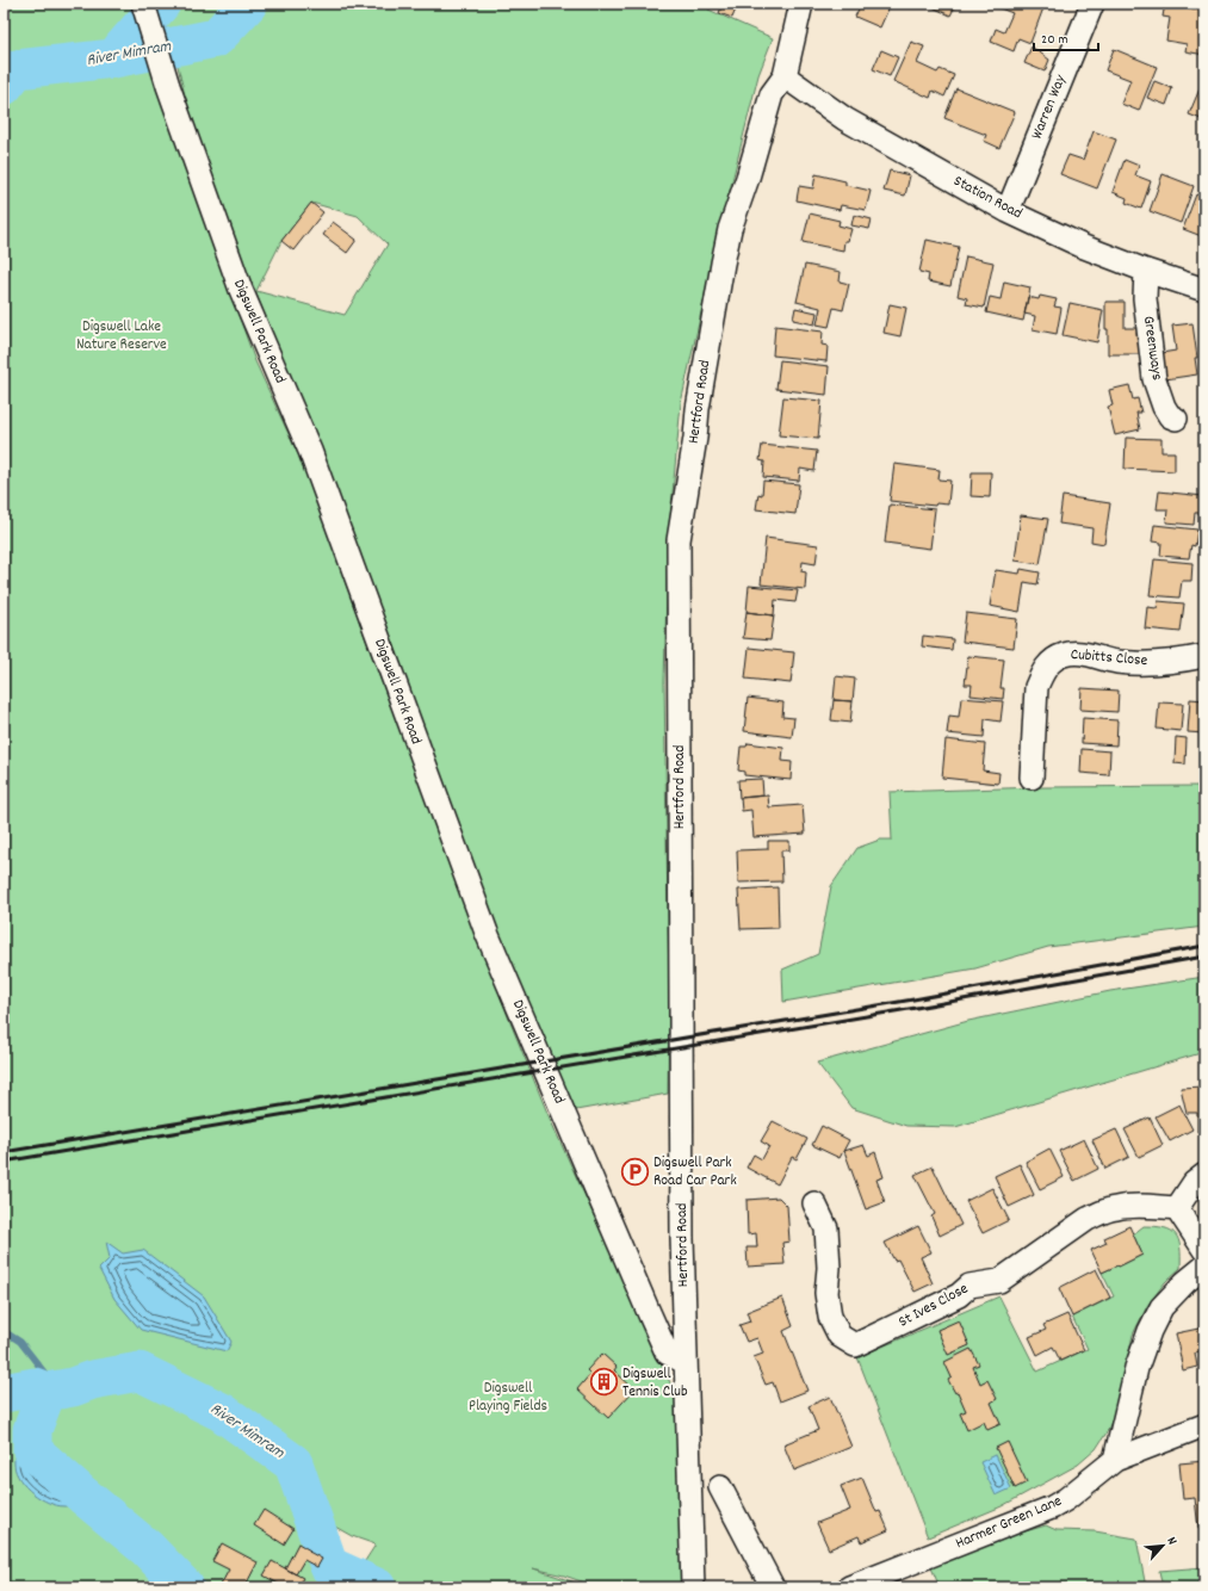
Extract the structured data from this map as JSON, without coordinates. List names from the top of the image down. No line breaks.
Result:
{"streets":{"street":["Warren Way","Station Road","Digswell Park Road","Greenways","Hertford Road","Cubitts Close","St Ives Close","Harmer Green Lane"]},"crossings":[["Warren Way","Station Road"],["Station Road","Greenways"],["Station Road","Hertford Road"],["Digswell Park Road","Hertford Road"]],"water":["River Mimram"],"parks":["Digswell Lake Nature Reserve","Digswell Playing Fields"],"places":{"parking":["Digswell Park Road Car Park"],"building":["Digswell Tennis Club"]},"scale_bar":"20 m","north":"top right"}
